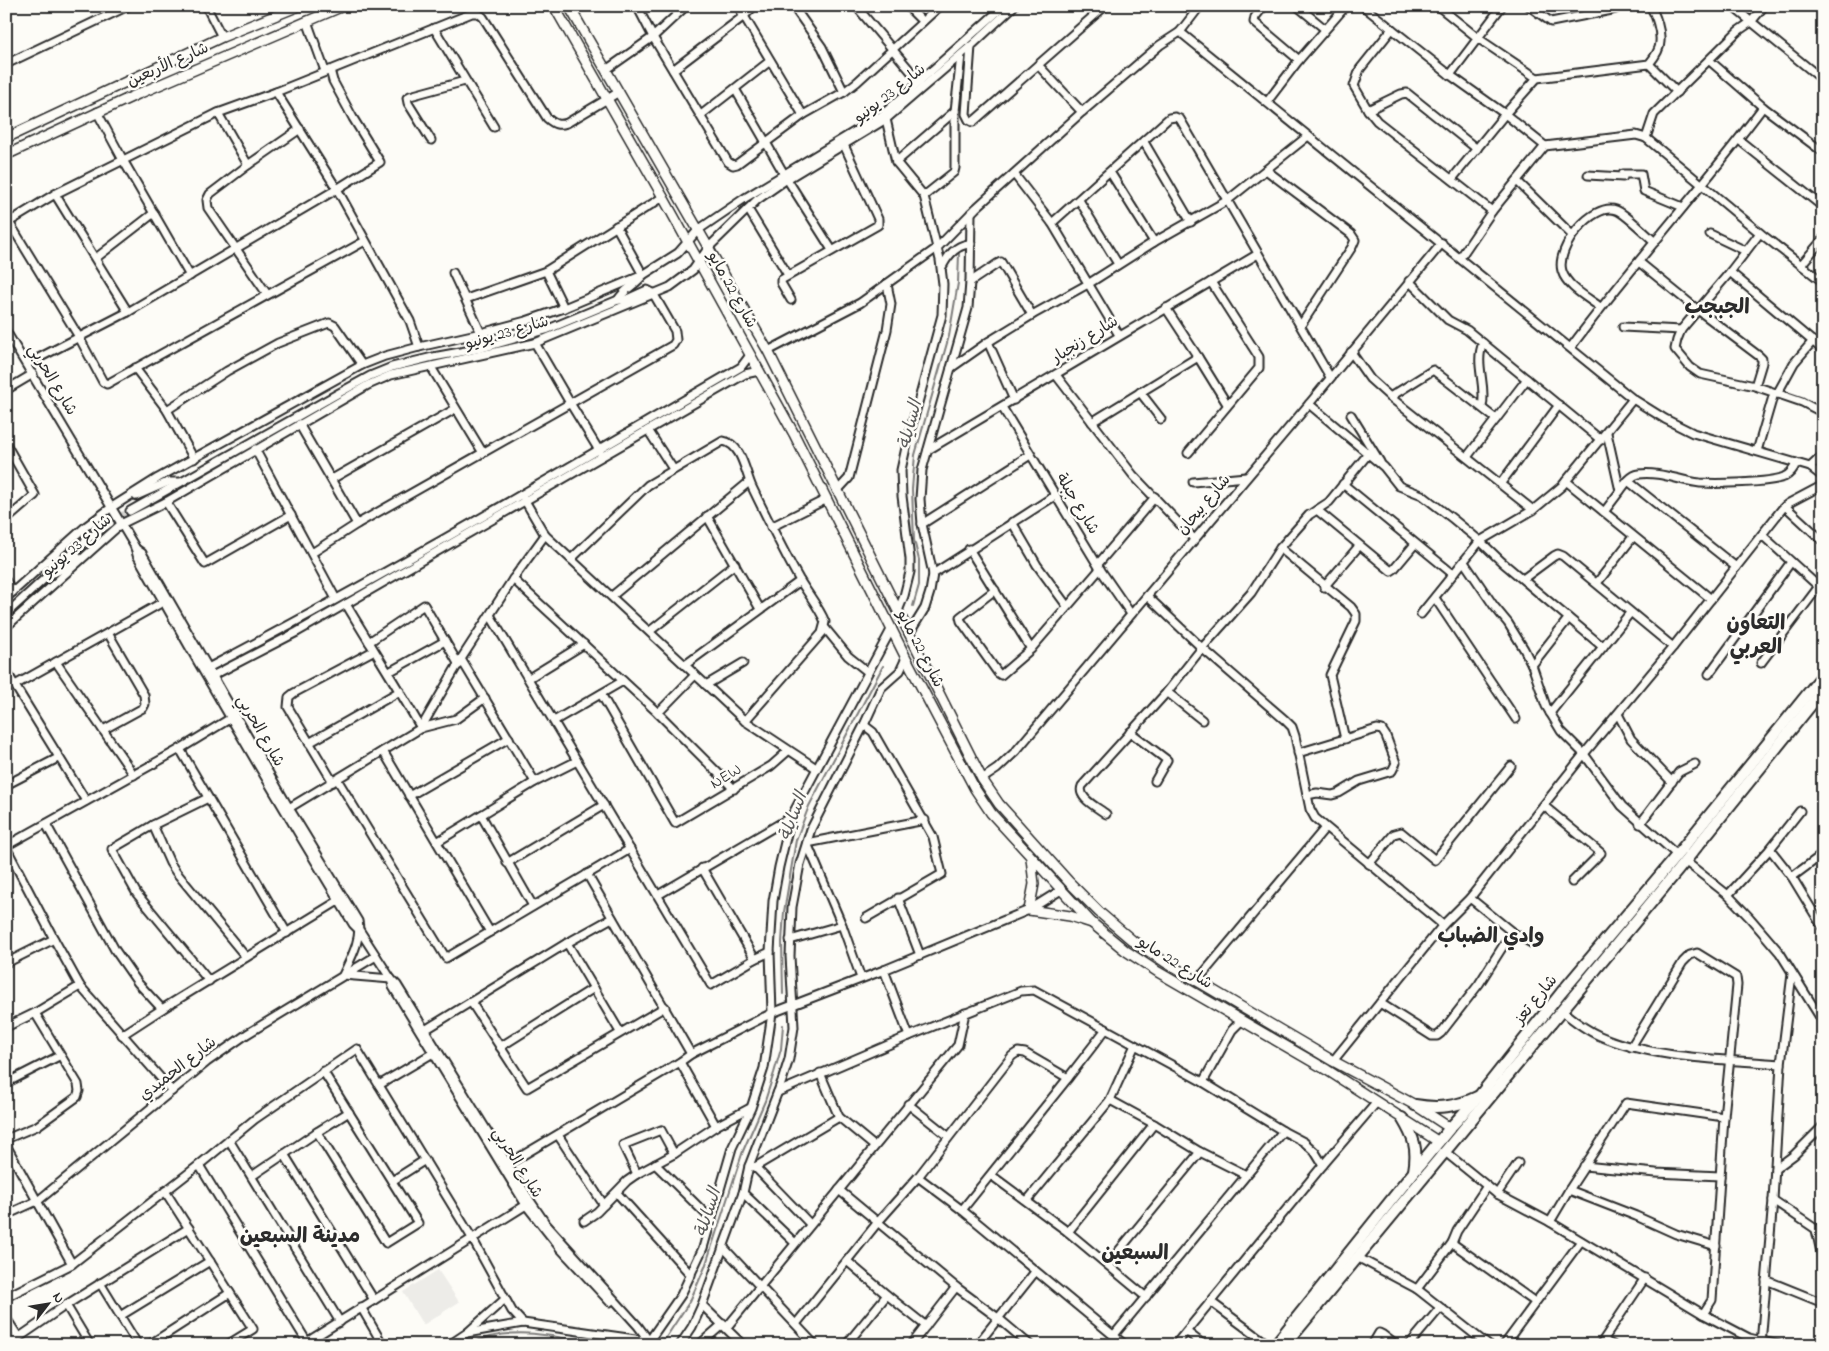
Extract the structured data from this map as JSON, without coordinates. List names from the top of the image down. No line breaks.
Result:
{"streets":{"highway":["شارع تعز"],"main road":["شارع الأربعين","شارع 22 مايو"],"street":["شارع 23 يونيو","شارع زنجبار","شارع الحربي","شارع جبلة","شارع بيحان","NEW","شارع الحميدي"]},"crossings":[["شارع 23 يونيو","شارع 22 مايو"],["شارع 23 يونيو","شارع الحربي"],["شارع 22 مايو","شارع بيحان"],["شارع 22 مايو","شارع تعز"],["شارع زنجبار","شارع جبلة"],["شارع الحربي","شارع الحميدي"],["شارع جبلة","شارع بيحان"]],"districts":["الجبجب","التعاون العربي","وادي الضباب","مدينة السبعين","السبعين"],"water":["السايلة"],"north":"top right"}
